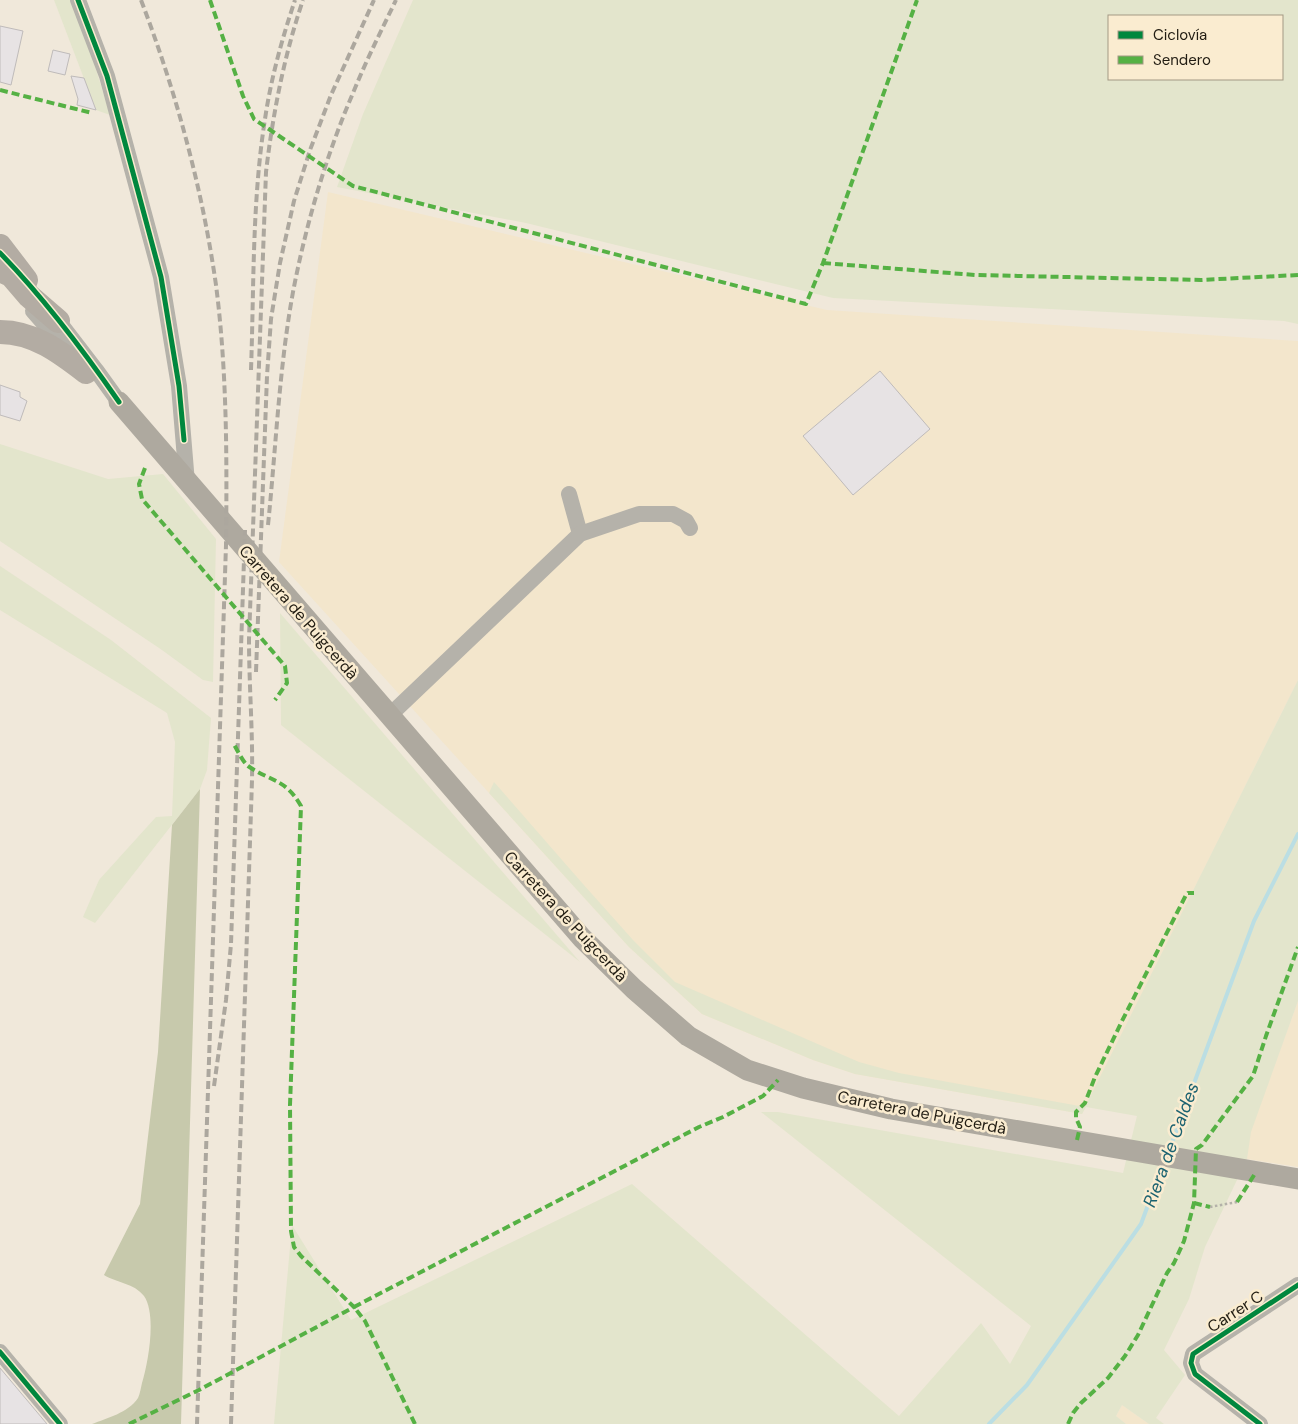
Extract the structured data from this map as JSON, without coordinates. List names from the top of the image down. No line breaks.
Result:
{"streets":{"main road":["Carretera de Puigcerdà"],"street":["Carrer C"]},"water":["Riera de Caldes"],"legend":["Ciclovía","Sendero"]}
